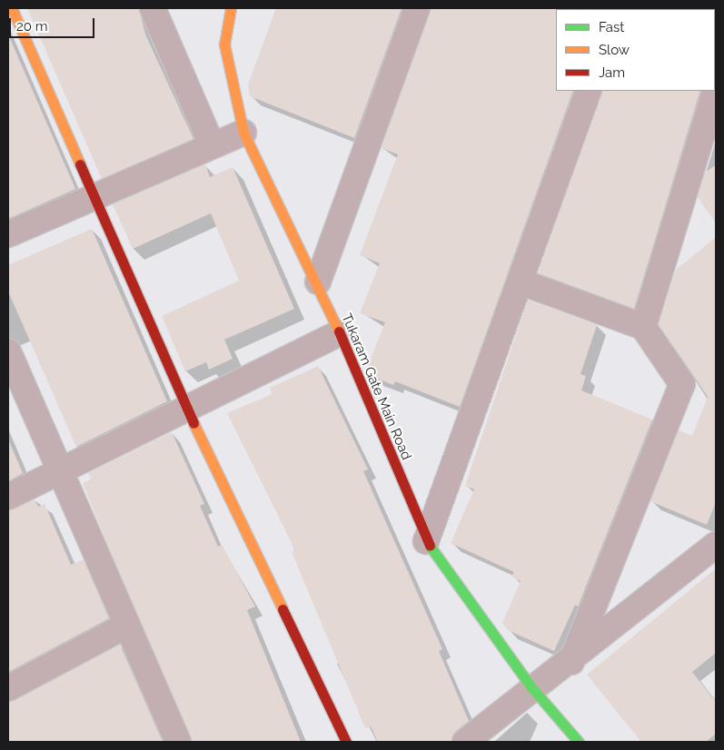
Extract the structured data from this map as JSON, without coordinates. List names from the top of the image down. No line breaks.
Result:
{"streets":{"street":["Tukaram Gate Main Road"]},"legend":["Fast","Slow","Jam"],"scale_bar":"20 m"}
